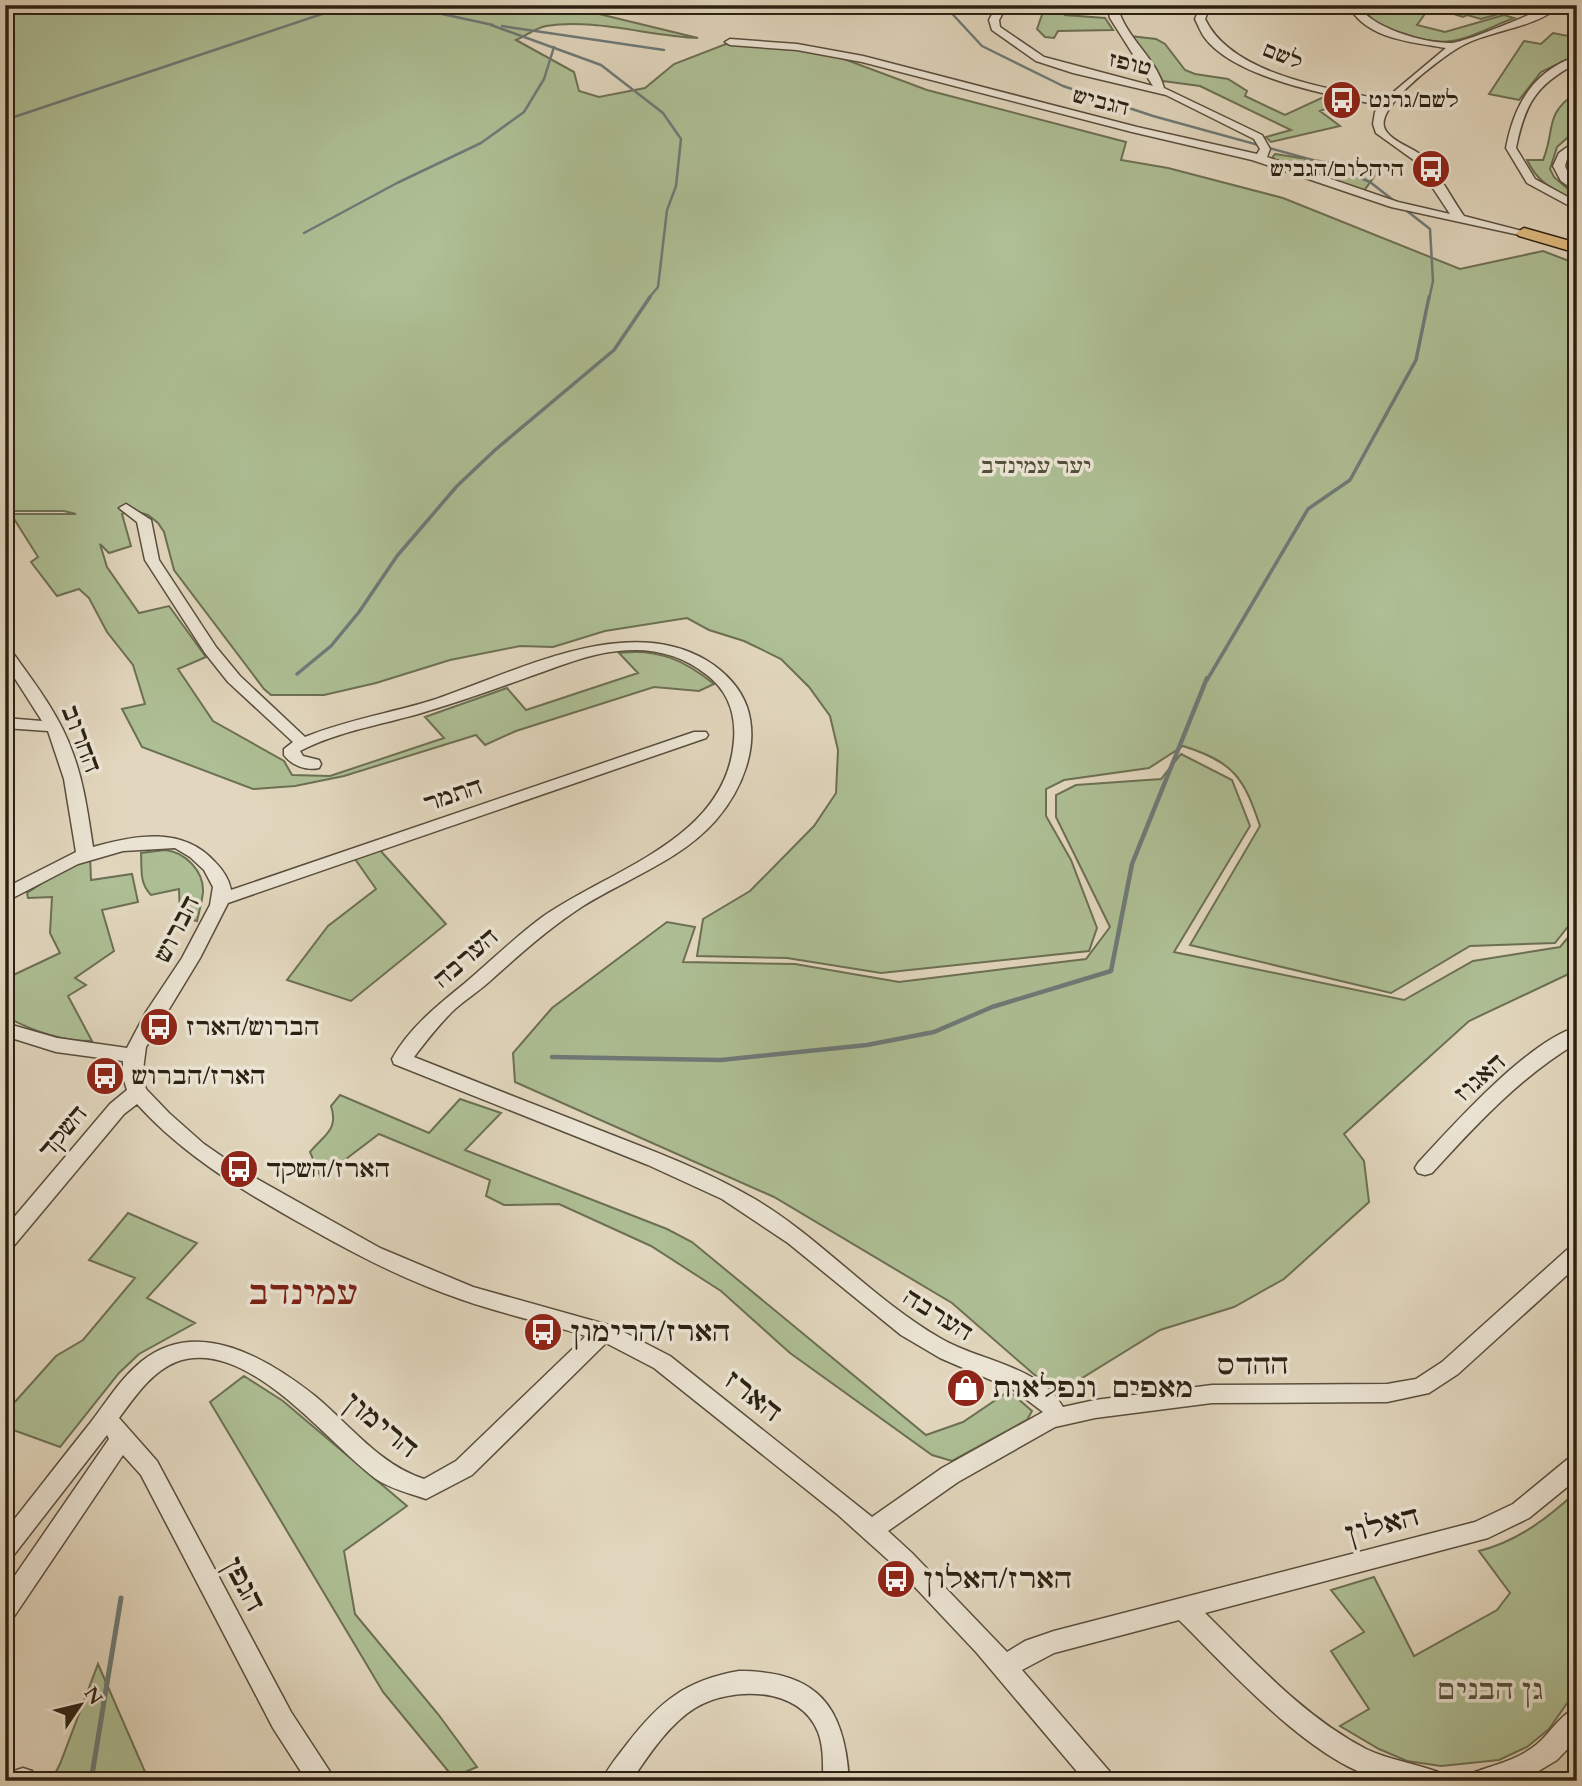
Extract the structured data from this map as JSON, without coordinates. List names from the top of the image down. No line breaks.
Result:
{"streets":{"street":["לשם","טופז","הגביש","החרוב","התמר","הברוש","הערבה","האגוז","השקד","ההדס","הארז","הרימון","האלון","הגפן"]},"crossings":[["טופז","הגביש"],["החרוב","הברוש"],["התמר","הברוש"],["הערבה","ההדס"],["השקד","הארז"],["ההדס","הארז"],["הארז","הרימון"],["הארז","האלון"],["הרימון","הגפן"]],"districts":["עמינדב"],"parks":["יער עמינדב","גן הבנים"],"places":{"bus stop":["לשם/גרנט","היהלום/הגביש","הברוש/הארז","הארז/הברוש","הארז/השקד","הארז/הרימון","הארז/האלון"],"shop":["מאפים ונפלאות"]},"north":"top right"}
